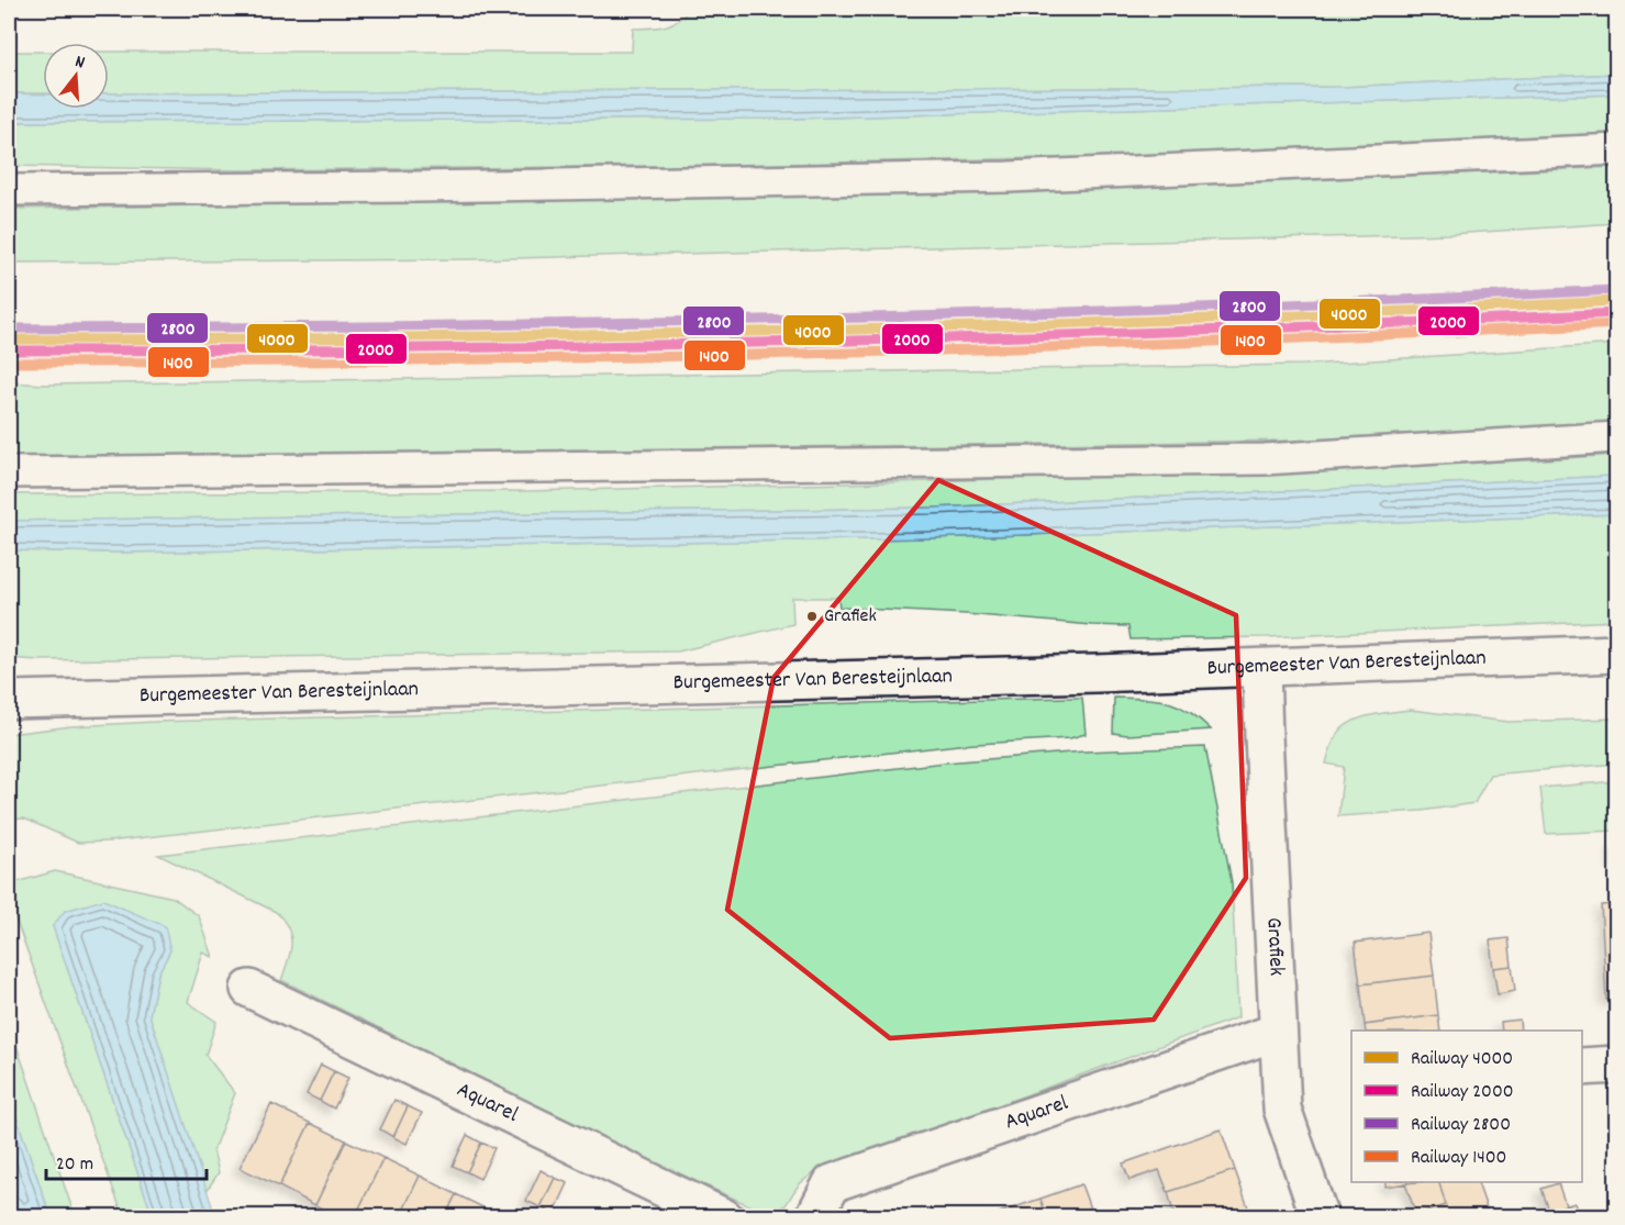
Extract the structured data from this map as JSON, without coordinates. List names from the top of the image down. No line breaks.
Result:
{"streets":{"street":["Burgemeester Van Beresteijnlaan","Grafiek","Aquarel"]},"crossings":[["Burgemeester Van Beresteijnlaan","Grafiek"],["Grafiek","Aquarel"]],"places":["Grafiek"],"lines":["rail line 2800","rail line 4000","rail line 2000","rail line 1400"],"legend":["Railway 4000","Railway 2000","Railway 2800","Railway 1400"],"scale_bar":"20 m","north":"top"}
